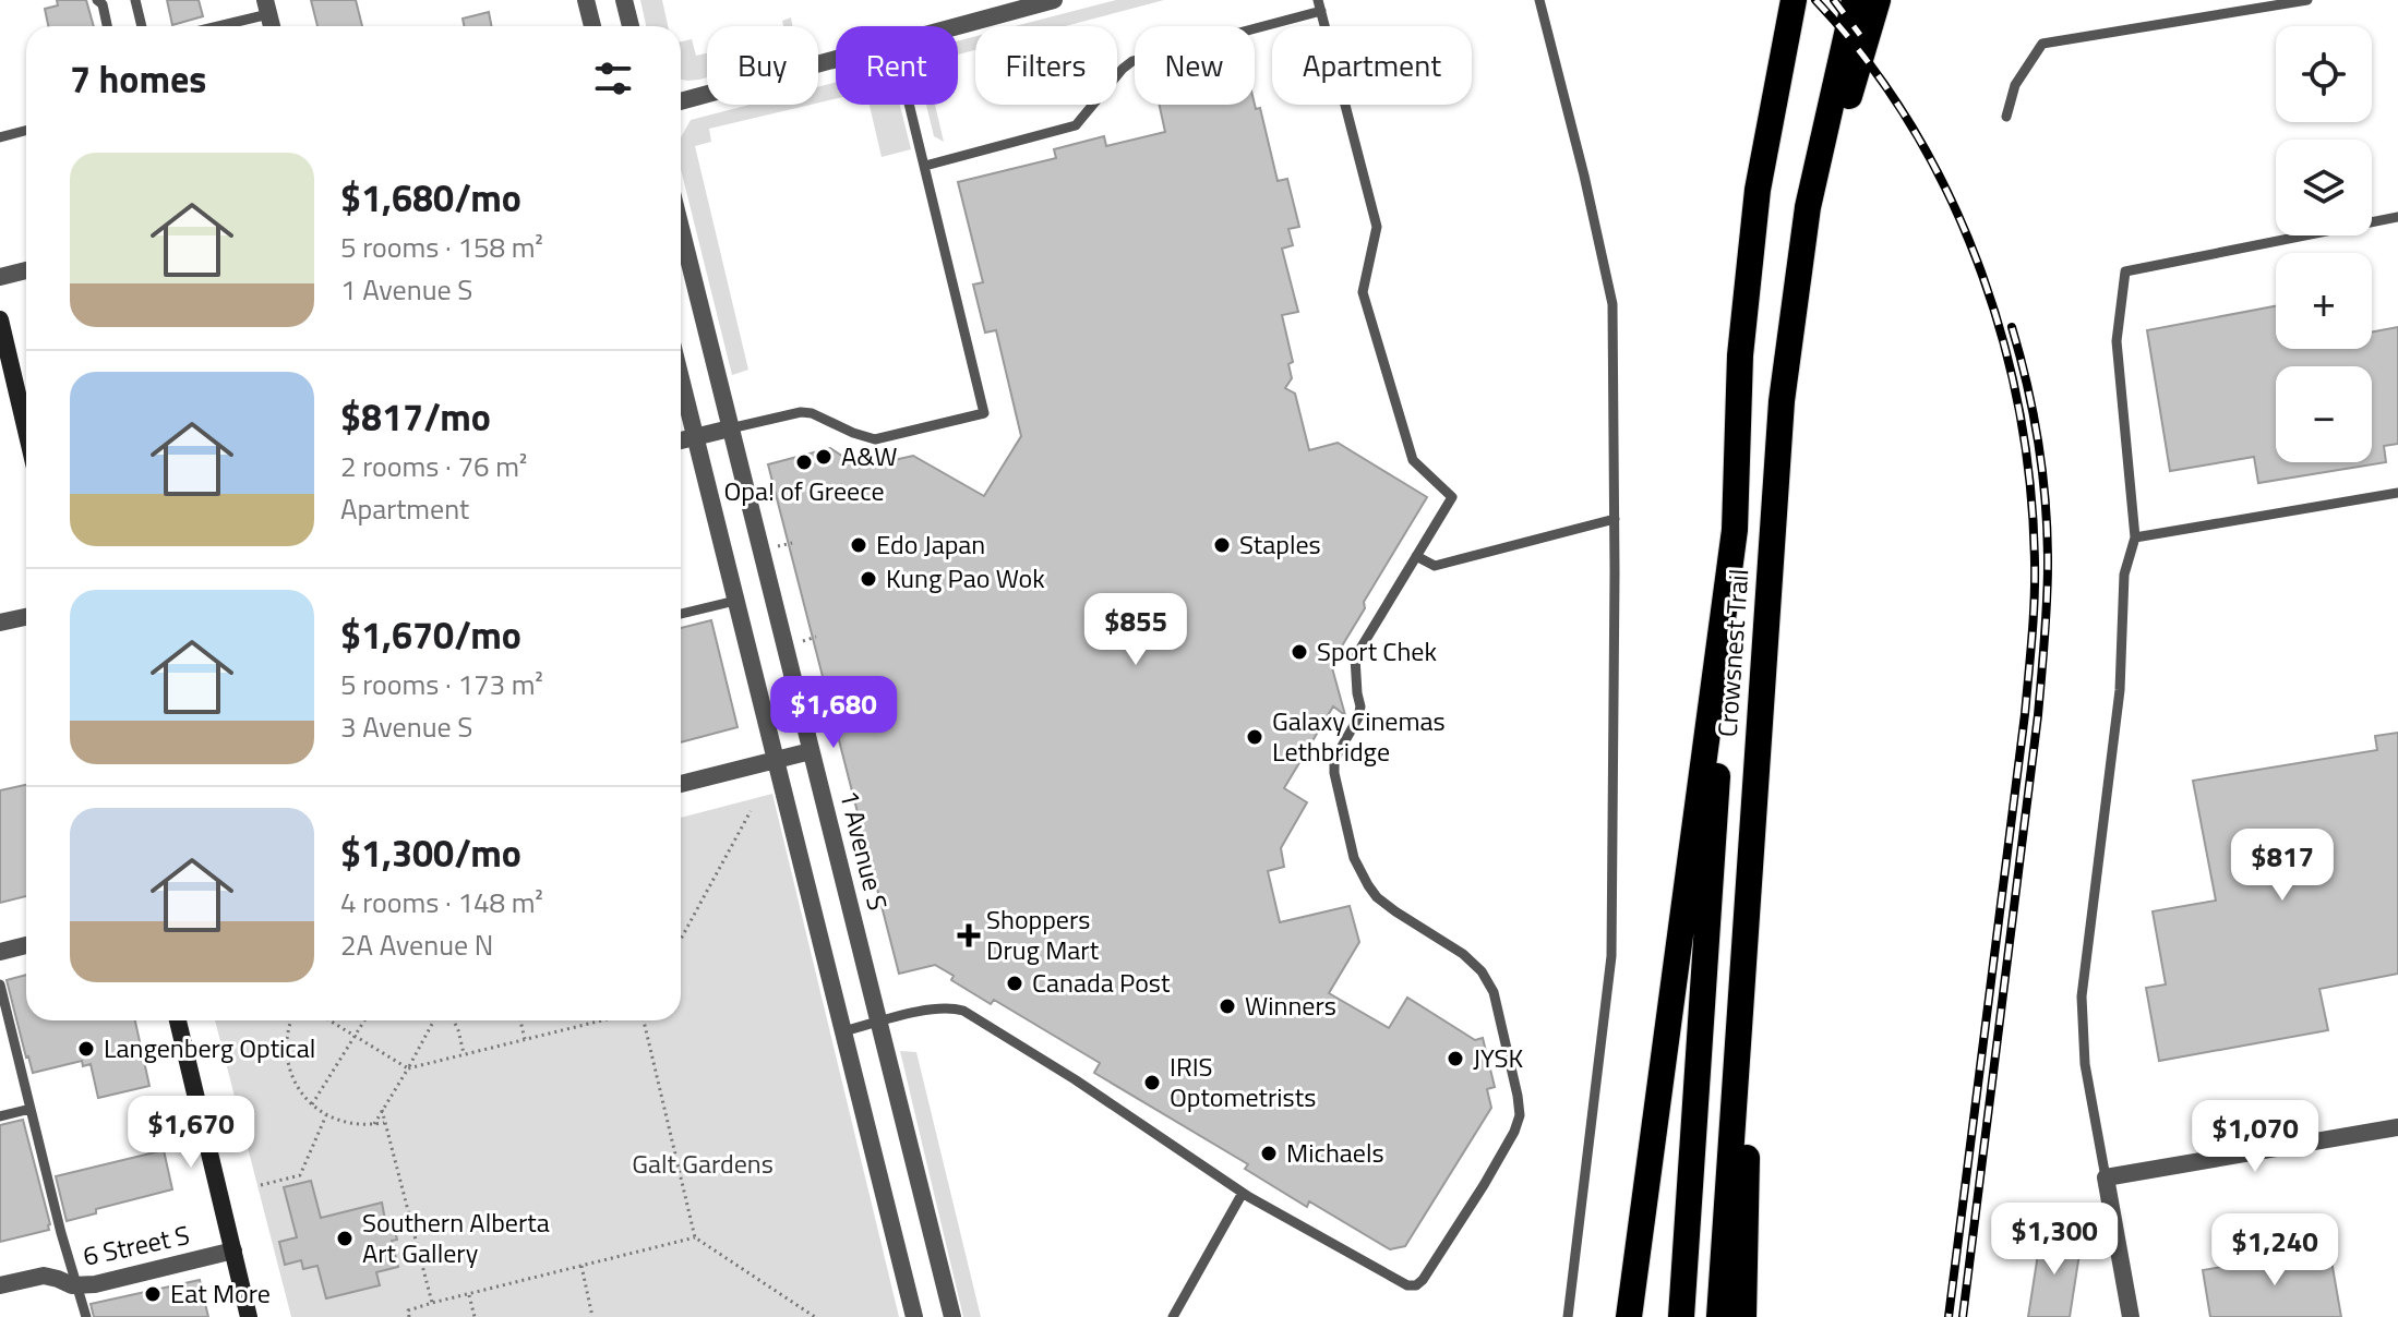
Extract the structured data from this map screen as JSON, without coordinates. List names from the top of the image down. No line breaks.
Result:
{"streets":{"highway":["Crowsnest Trail"],"street":["1 Avenue S","6 Street S"]},"parks":["Galt Gardens"],"places":{"other":["A&W","Opa! of Greece","Edo Japan","Staples","Kung Pao Wok","Sport Chek","Galaxy Cinemas Lethbridge","Canada Post","Winners","Langenberg Optical","JYSK","IRIS Optometrists","Michaels","Southern Alberta Art Gallery","Eat More"],"health":["Shoppers Drug Mart"]},"page":{"map_buttons":["+","−"],"chip":["Buy","Rent","Filters","New","Apartment"],"heading":"7 homes","list":[{"name":"$1,680/mo","note":"5 rooms · 158 m² · 1 Avenue S"},{"name":"$817/mo","note":"2 rooms · 76 m² · Apartment"},{"name":"$1,670/mo","note":"5 rooms · 173 m² · 3 Avenue S"},{"name":"$1,300/mo","note":"4 rooms · 148 m² · 2A Avenue N"}],"price":["$855","$1,680","$817","$1,670","$1,070","$1,300","$1,240"]}}
